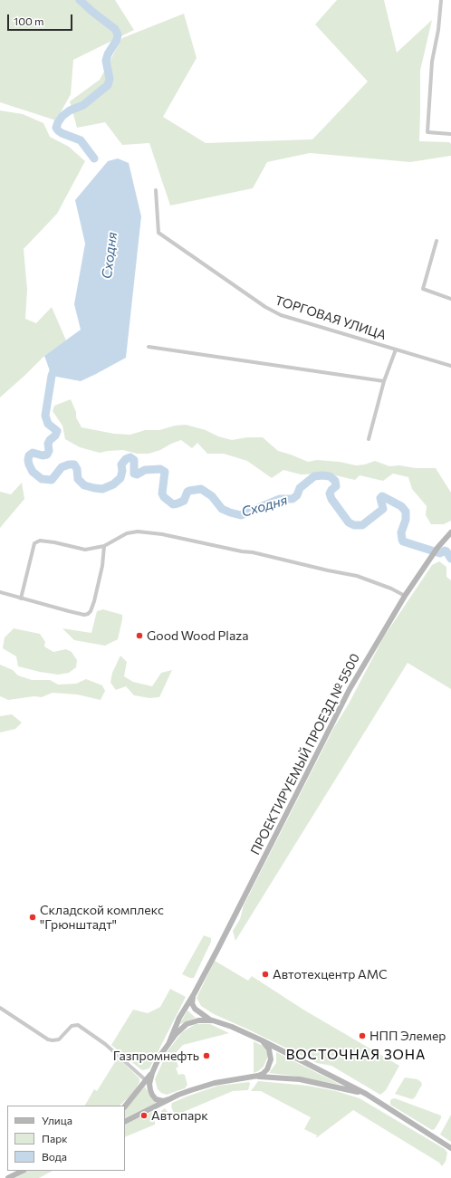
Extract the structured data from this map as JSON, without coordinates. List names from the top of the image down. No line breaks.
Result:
{"streets":{"main road":["ПРОЕКТИРУЕМЫЙ ПРОЕЗД № 5500"],"street":["ТОРГОВАЯ УЛИЦА"]},"districts":["ВОСТОЧНАЯ ЗОНА"],"water":["Сходня"],"places":["Good Wood Plaza","Складской комплекс \"Грюнштадт\"","Автотехцентр АМС","НПП Элемер","Газпромнефть","Автопарк"],"legend":["Улица","Парк","Вода"],"scale_bar":"100 m"}
